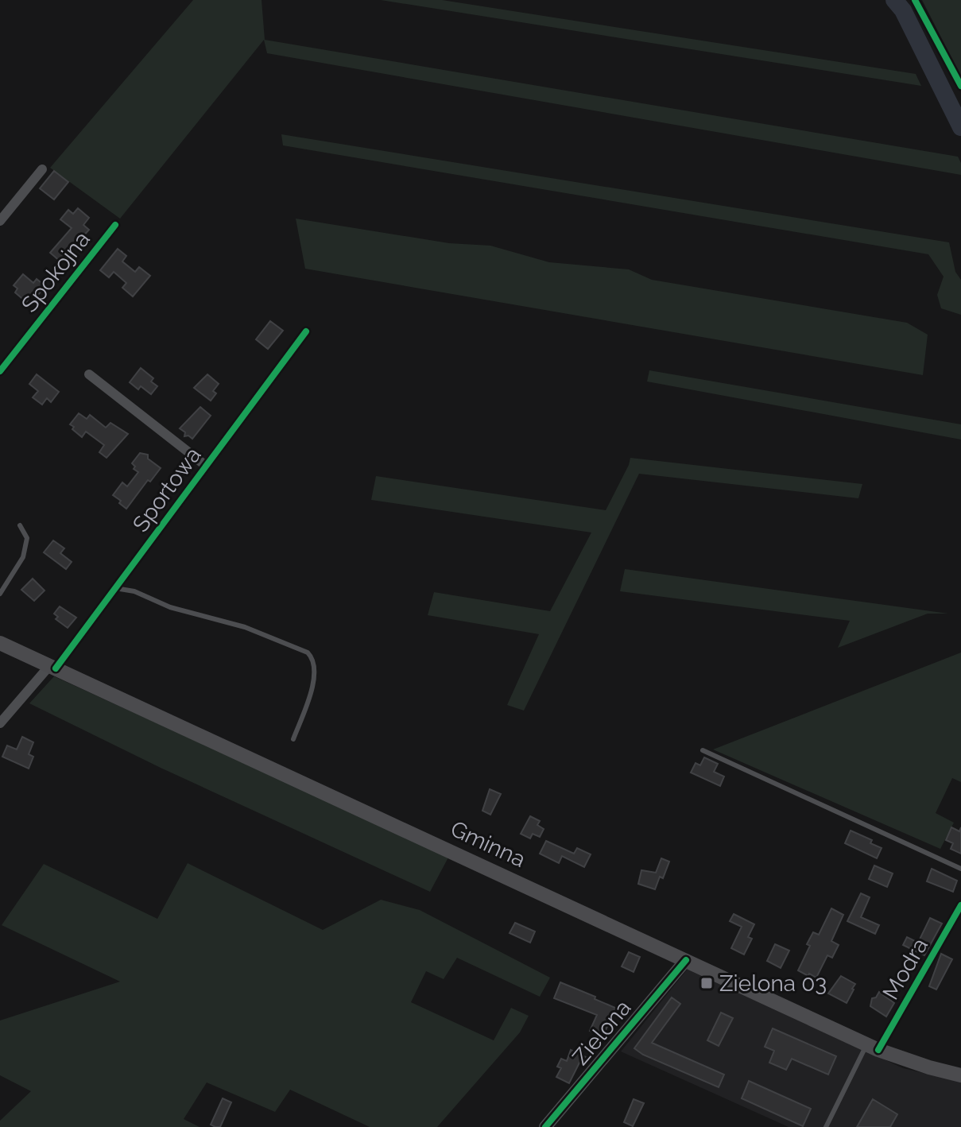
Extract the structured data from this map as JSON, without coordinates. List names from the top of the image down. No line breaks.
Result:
{"streets":{"main road":["Gminna"],"street":["Spokojna","Sportowa","Modra","Zielona"]},"crossings":[["Sportowa","Gminna"],["Gminna","Modra"],["Gminna","Zielona"]],"places":{"transit":["Zielona 03"]}}
